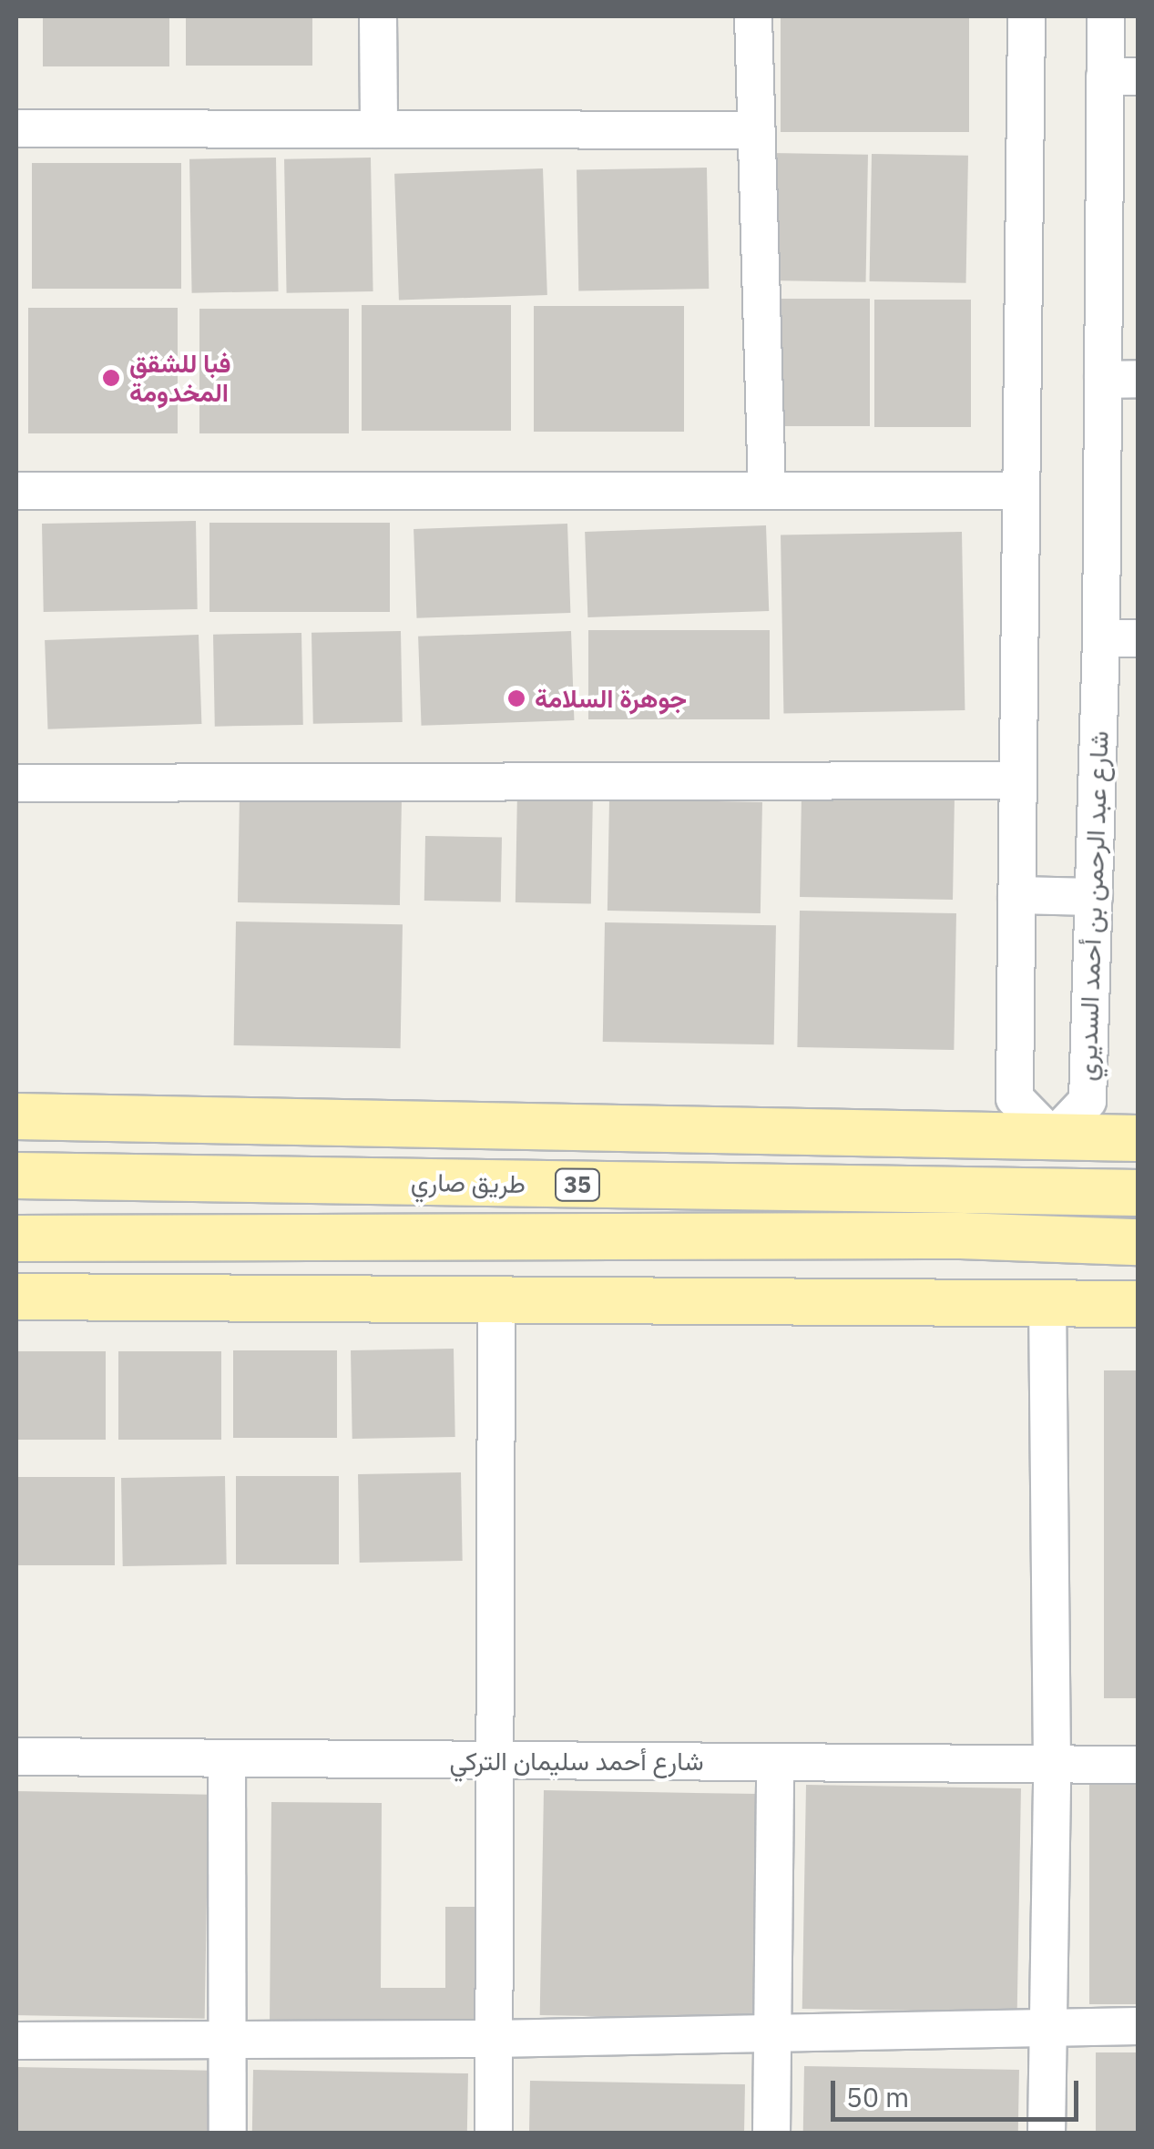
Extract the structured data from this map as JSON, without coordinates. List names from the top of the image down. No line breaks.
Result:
{"streets":{"main road":["طريق صاري","35"],"street":["شارع عبد الرحمن بن أحمد السديري","شارع أحمد سليمان التركي"]},"places":["فبا للشقق المخدومة","جوهرة السلامة"],"scale_bar":"50 m"}
